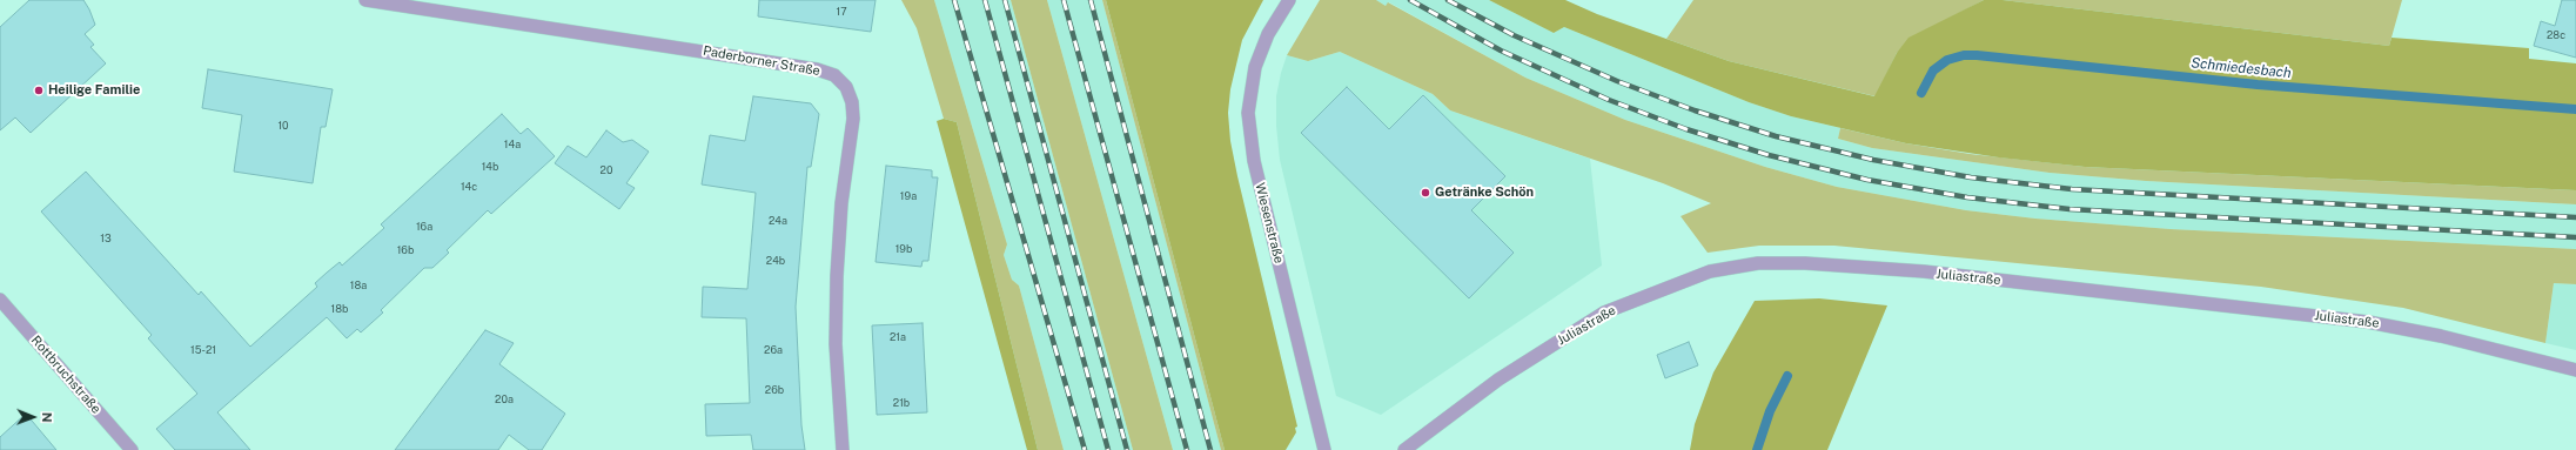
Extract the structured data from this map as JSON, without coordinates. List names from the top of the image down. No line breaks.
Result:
{"streets":{"street":["Paderborner Straße","Wiesenstraße","Juliastraße","Rottbruchstraße"]},"water":["Schmiedesbach"],"places":["Heilige Familie","Getränke Schön"],"house_numbers":["17","28c","10","14a","14b","20","14c","19a","24a","16a","13","19b","16b","24b","18a","18b","21a","15-21","26a","26b","20a","21b"],"north":"right"}
